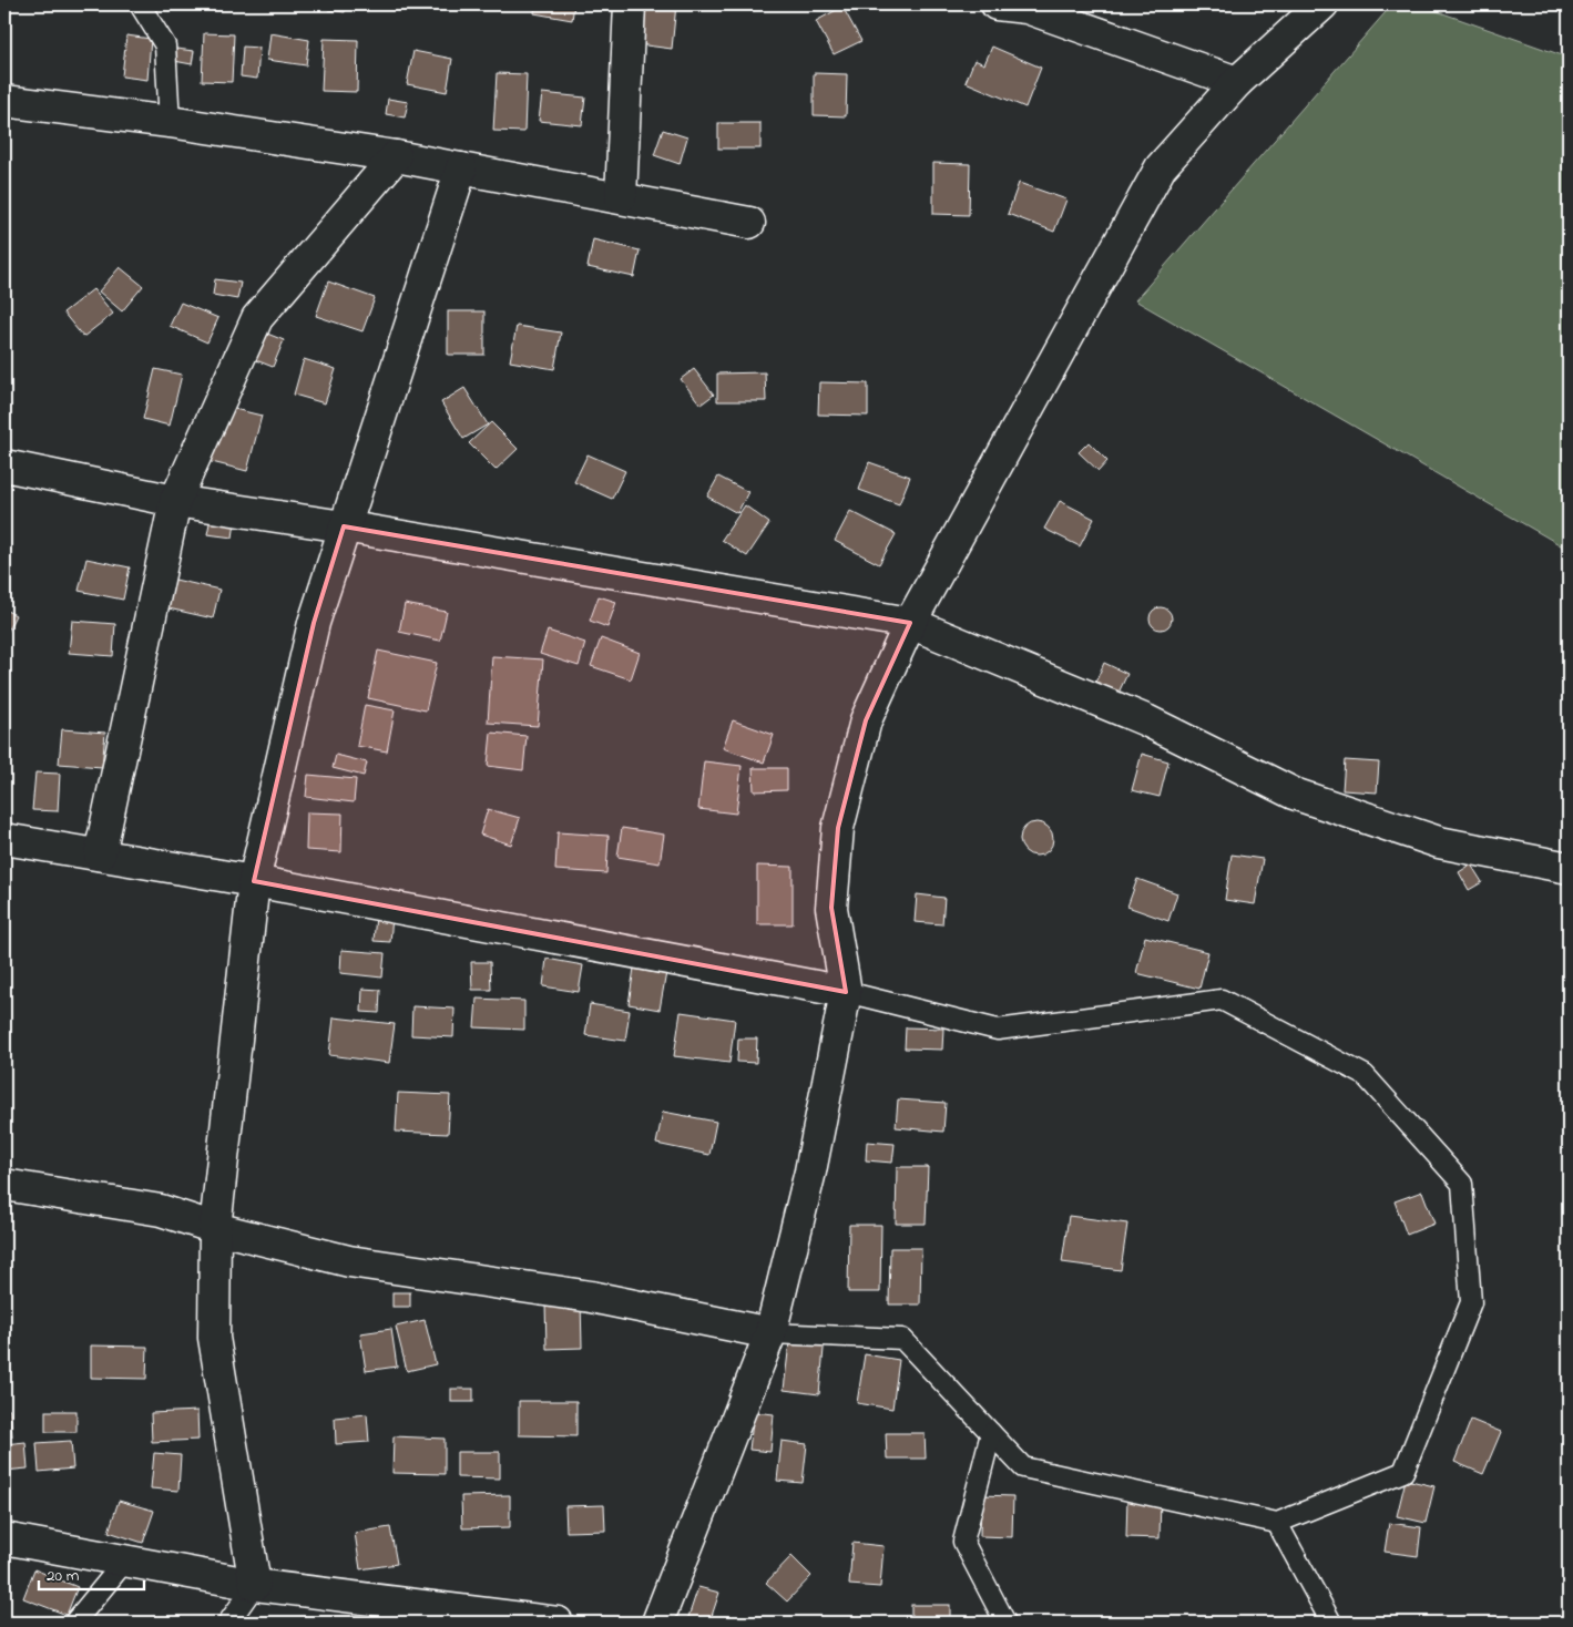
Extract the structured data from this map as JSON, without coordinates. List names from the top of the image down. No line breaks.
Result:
{"scale_bar":"20 m"}
